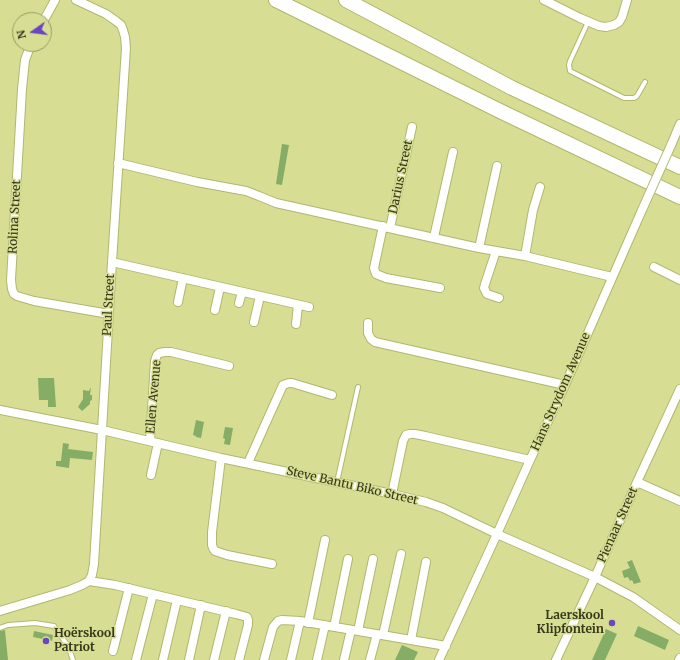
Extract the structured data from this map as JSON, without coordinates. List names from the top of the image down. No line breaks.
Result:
{"streets":{"street":["Darius Street","Rolina Street","Paul Street","Hans Strydom Avenue","Ellen Avenue","Steve Bantu Biko Street","Pienaar Street"]},"crossings":[["Darius Street","Hans Strydom Avenue"],["Rolina Street","Paul Street"],["Paul Street","Steve Bantu Biko Street"],["Hans Strydom Avenue","Steve Bantu Biko Street"],["Ellen Avenue","Steve Bantu Biko Street"],["Steve Bantu Biko Street","Pienaar Street"]],"places":["Laerskool Klipfontein","Hoërskool Patriot"],"north":"left"}
